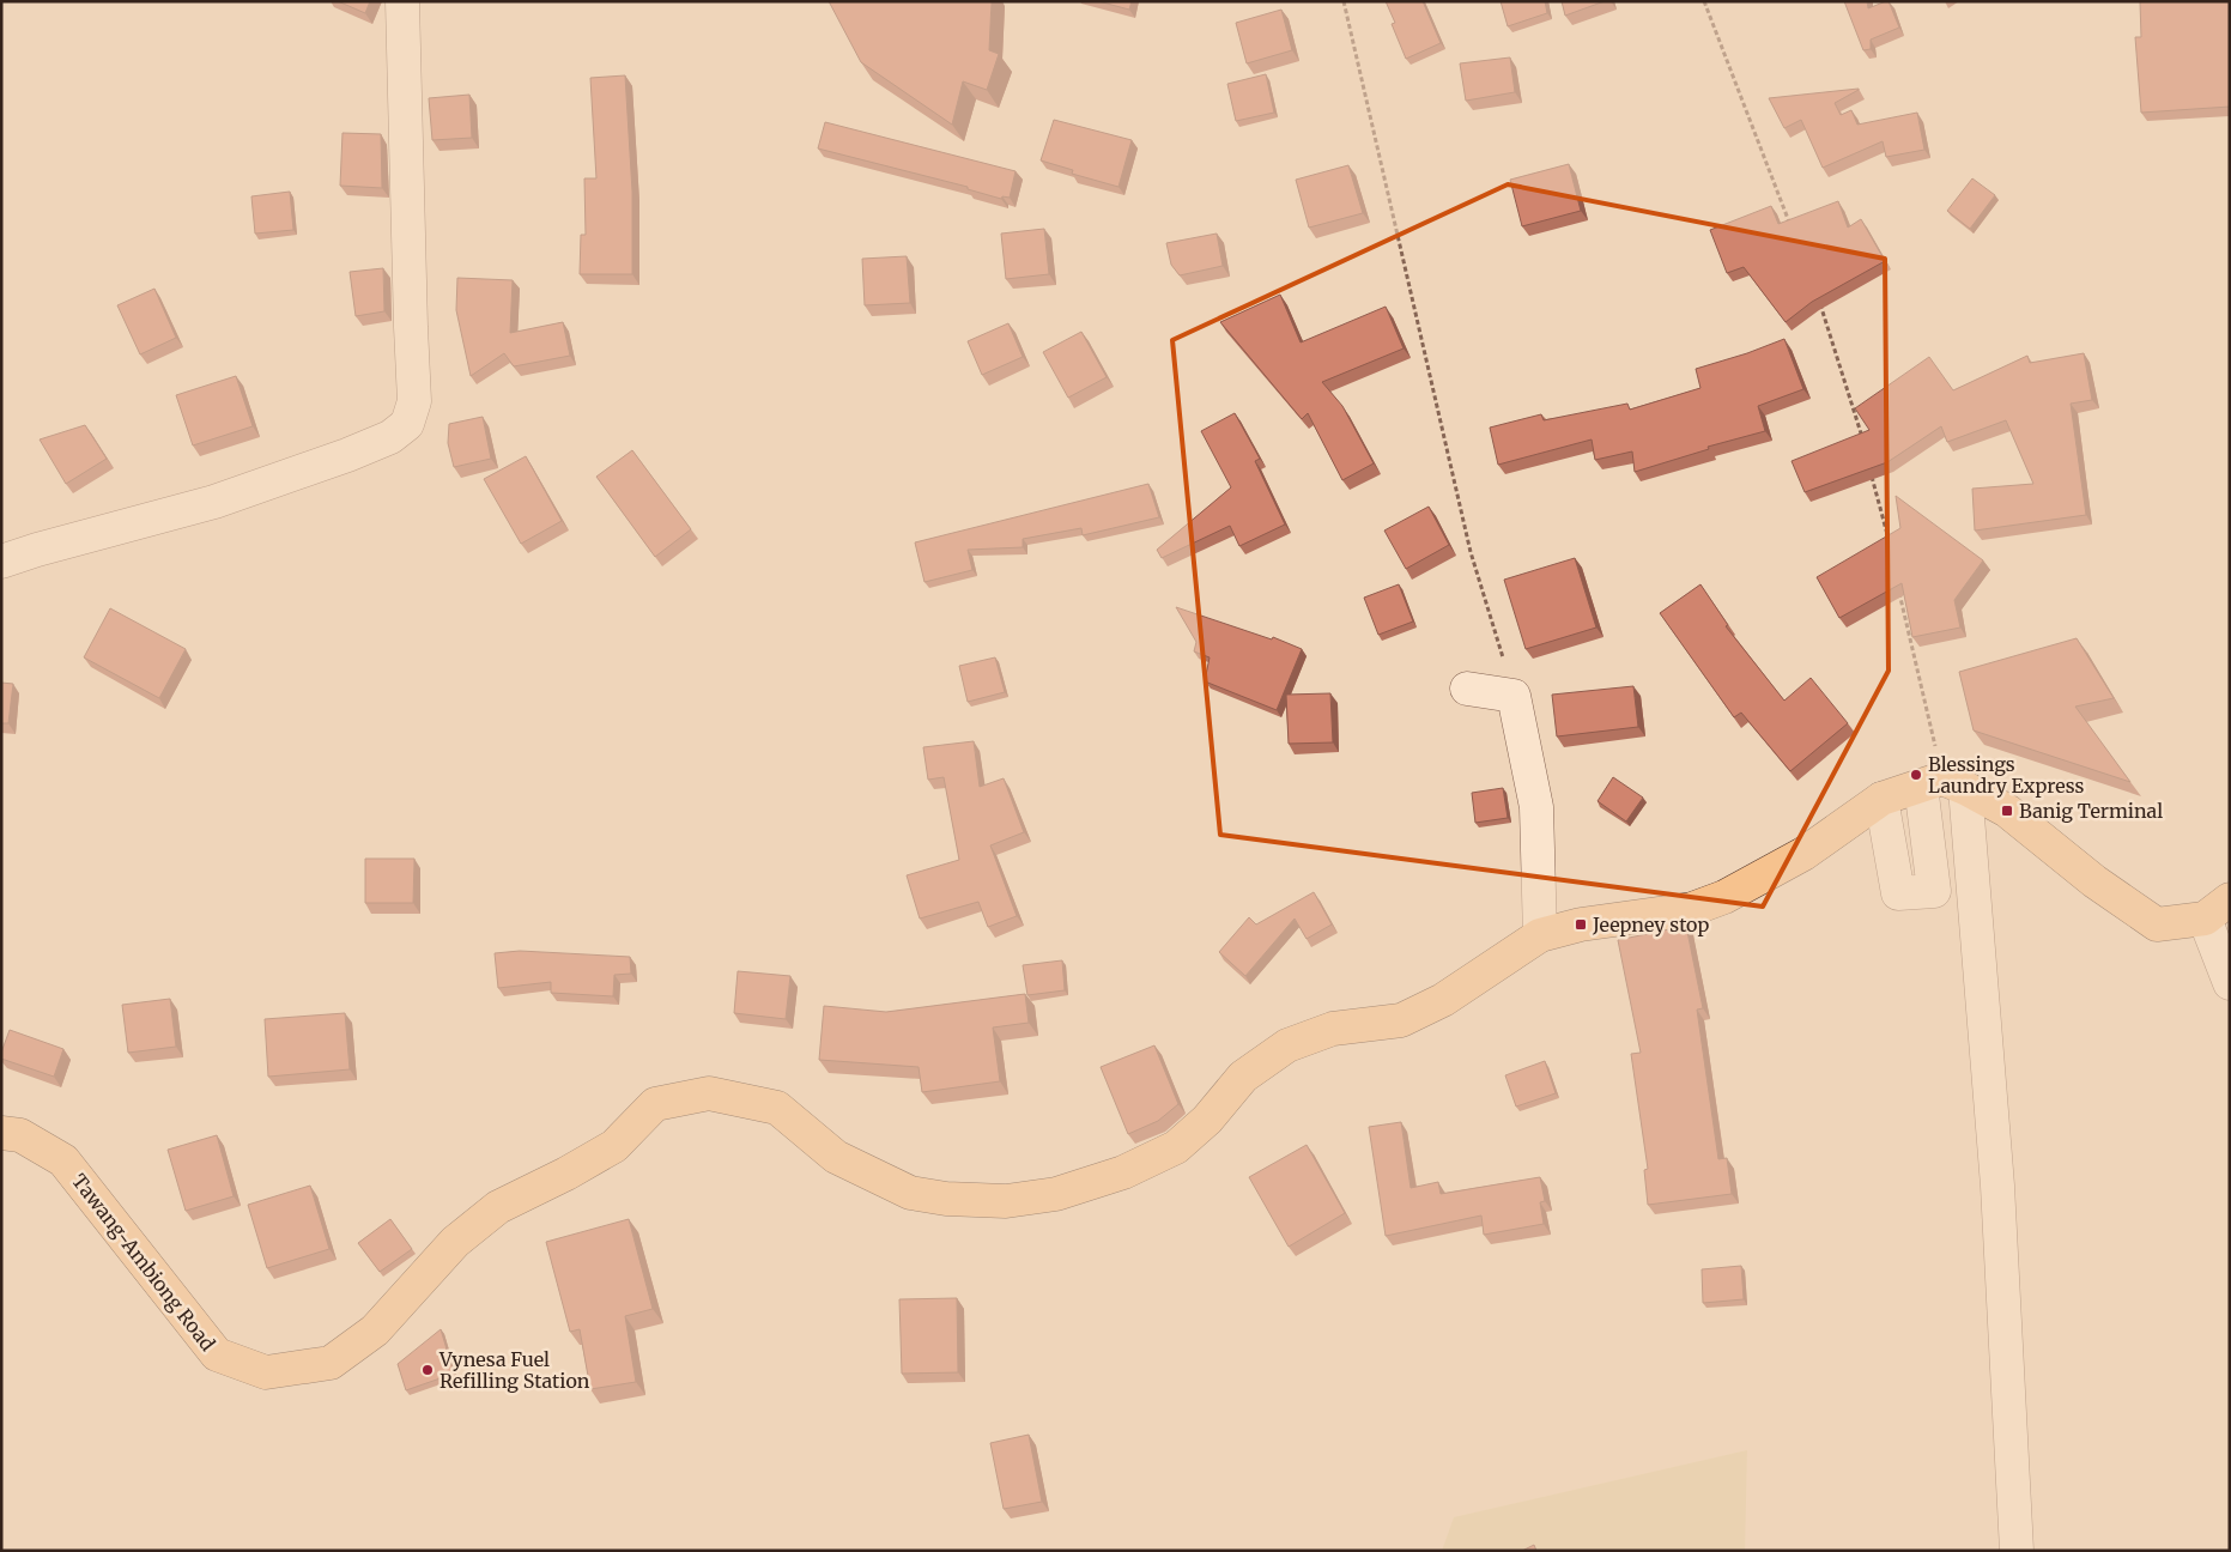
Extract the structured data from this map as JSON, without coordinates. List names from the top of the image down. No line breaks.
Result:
{"streets":{"main road":["Tawang-Ambiong Road"]},"places":{"other":["Blessings Laundry Express","Vynesa Fuel Refilling Station"],"transit":["Banig Terminal","Jeepney stop"]}}
